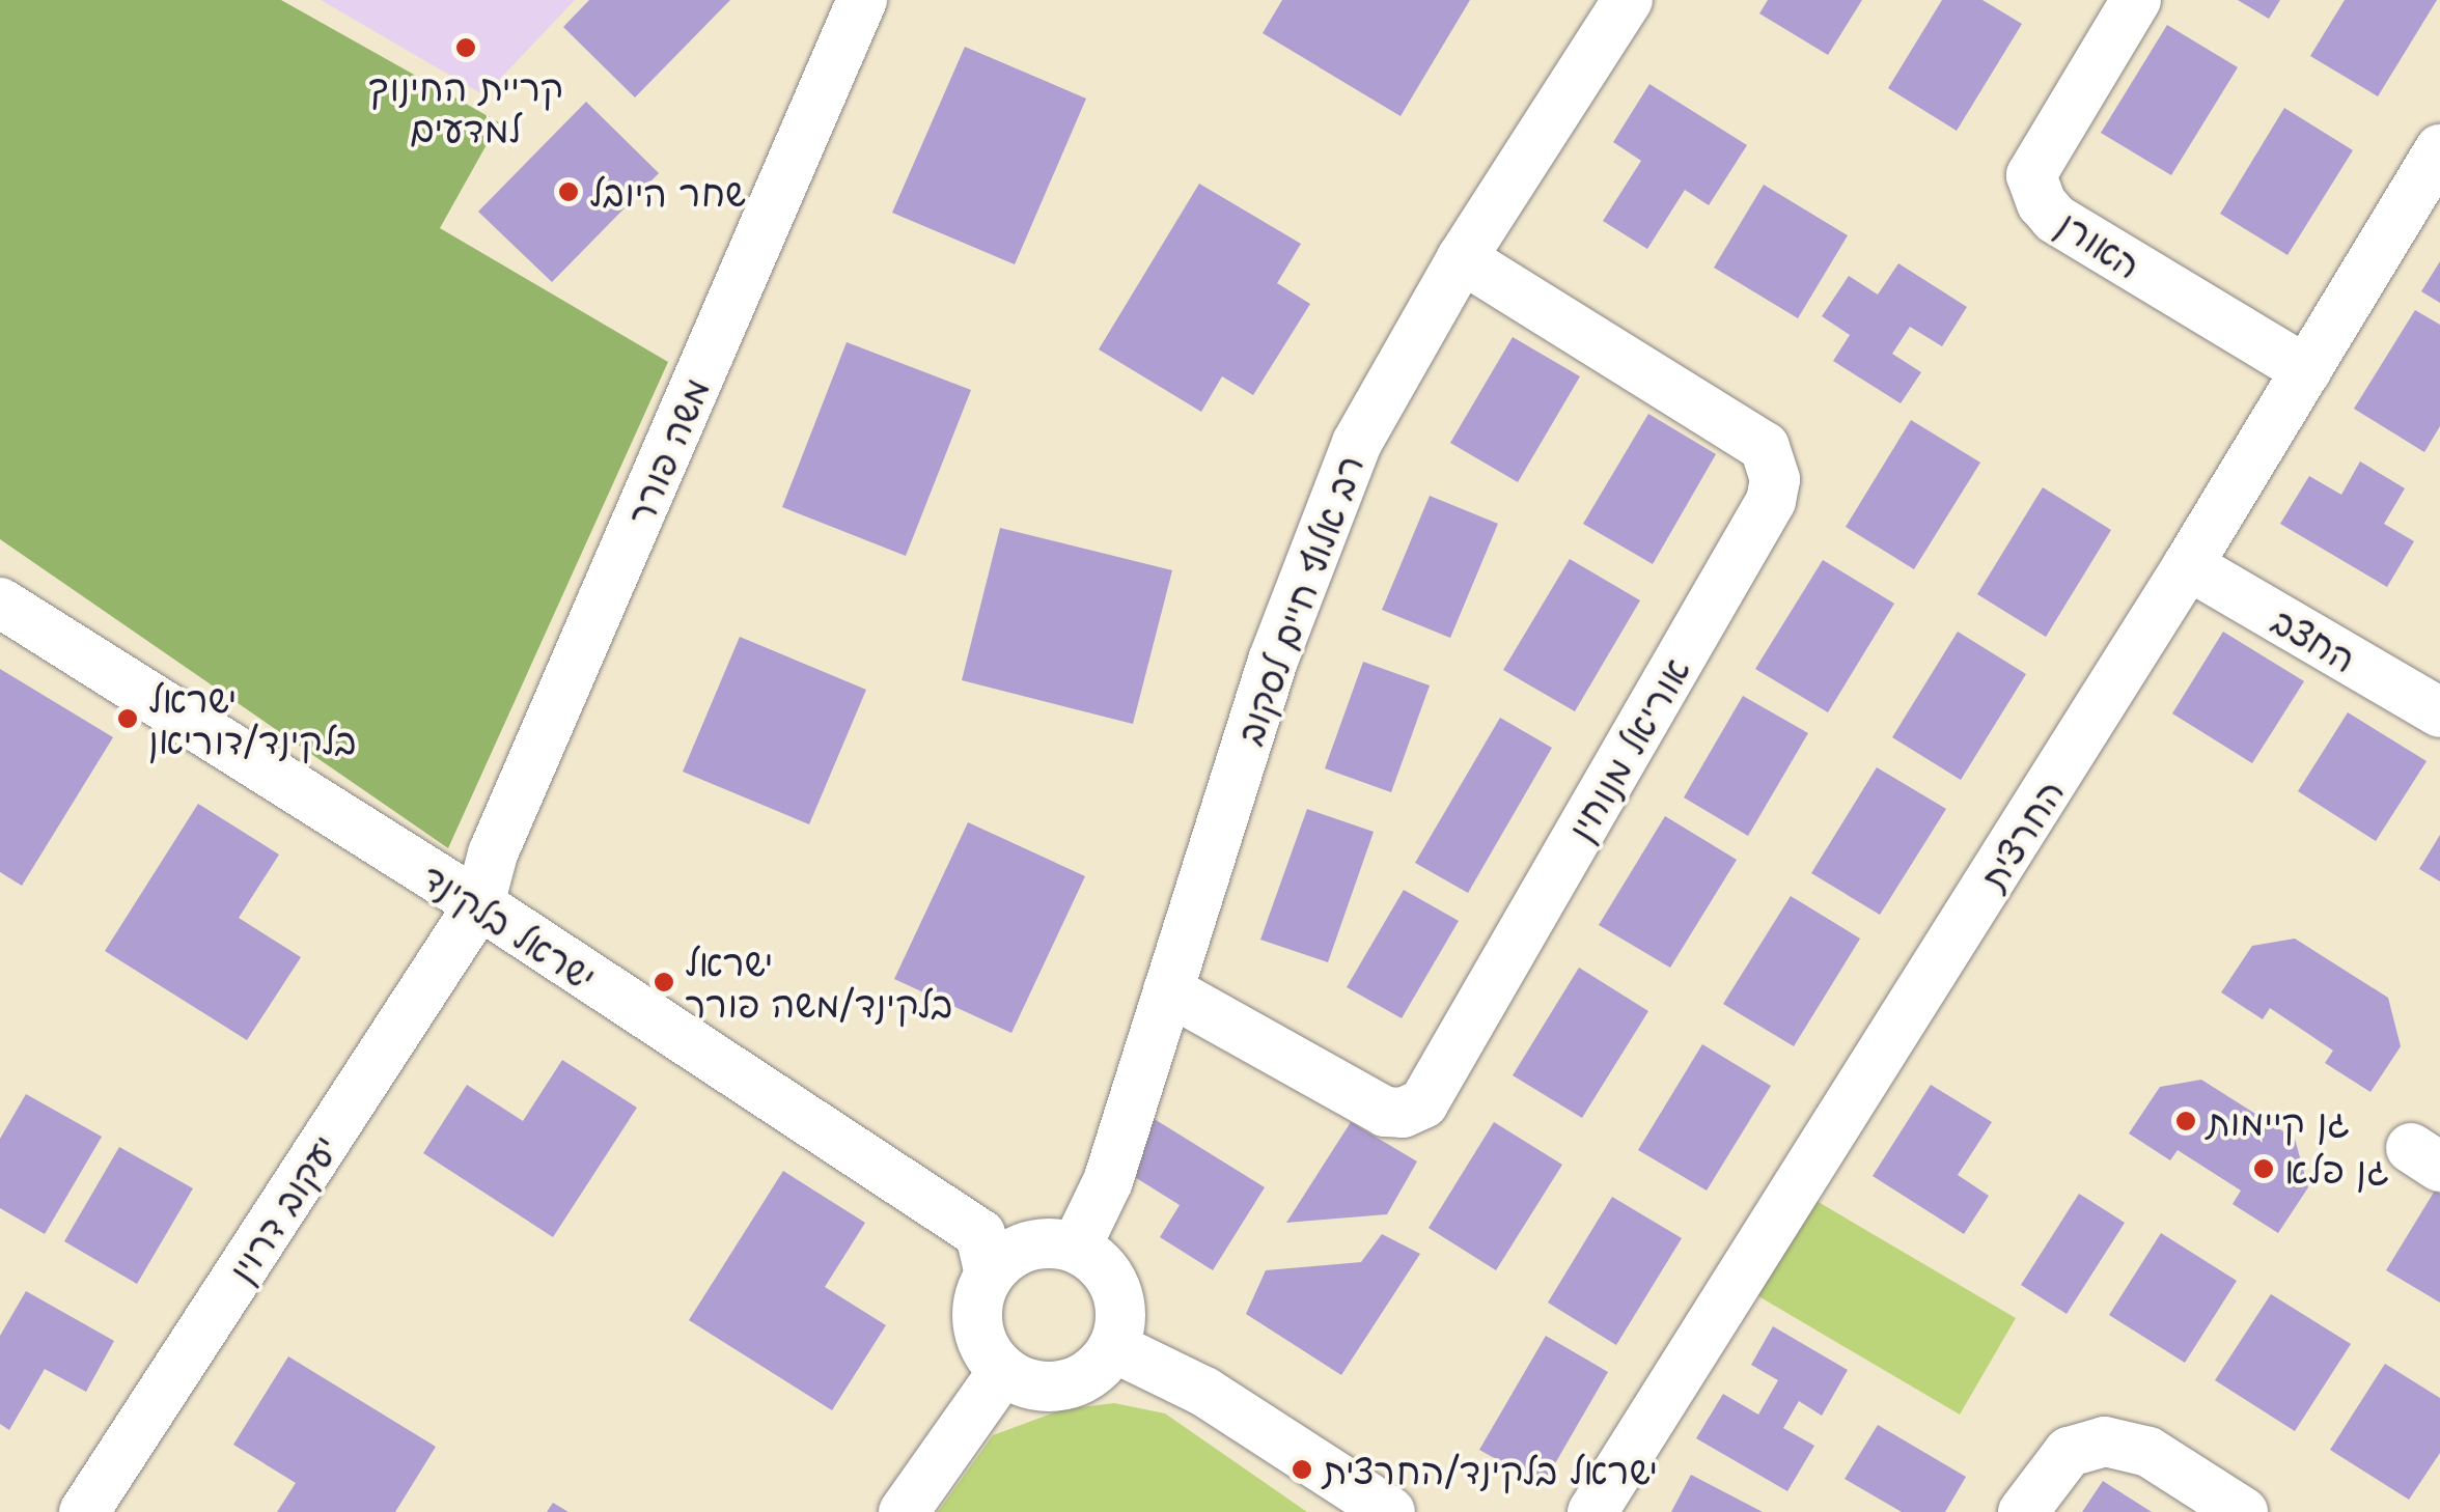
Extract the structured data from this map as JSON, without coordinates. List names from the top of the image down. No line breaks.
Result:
{"streets":{"street":["האורן","משה פורר","רב אלוף חיים לסקוב","החצב","אוריאל מנוחין","החרצית","ישראל בלקינד","יעקוב דרוין"]},"crossings":[["האורן","החרצית"],["משה פורר","ישראל בלקינד"],["משה פורר","יעקוב דרוין"],["רב אלוף חיים לסקוב","אוריאל מנוחין"],["רב אלוף חיים לסקוב","ישראל בלקינד"],["החצב","החרצית"],["ישראל בלקינד","יעקוב דרוין"]],"places":["קריית החינוך למדעים","שחר היובל","ישראל בלקינד/דוריאן","ישראל בלקינד/משה פורר","גן קיימות","גן פלא","ישראל בלקינד/החרצית"]}
